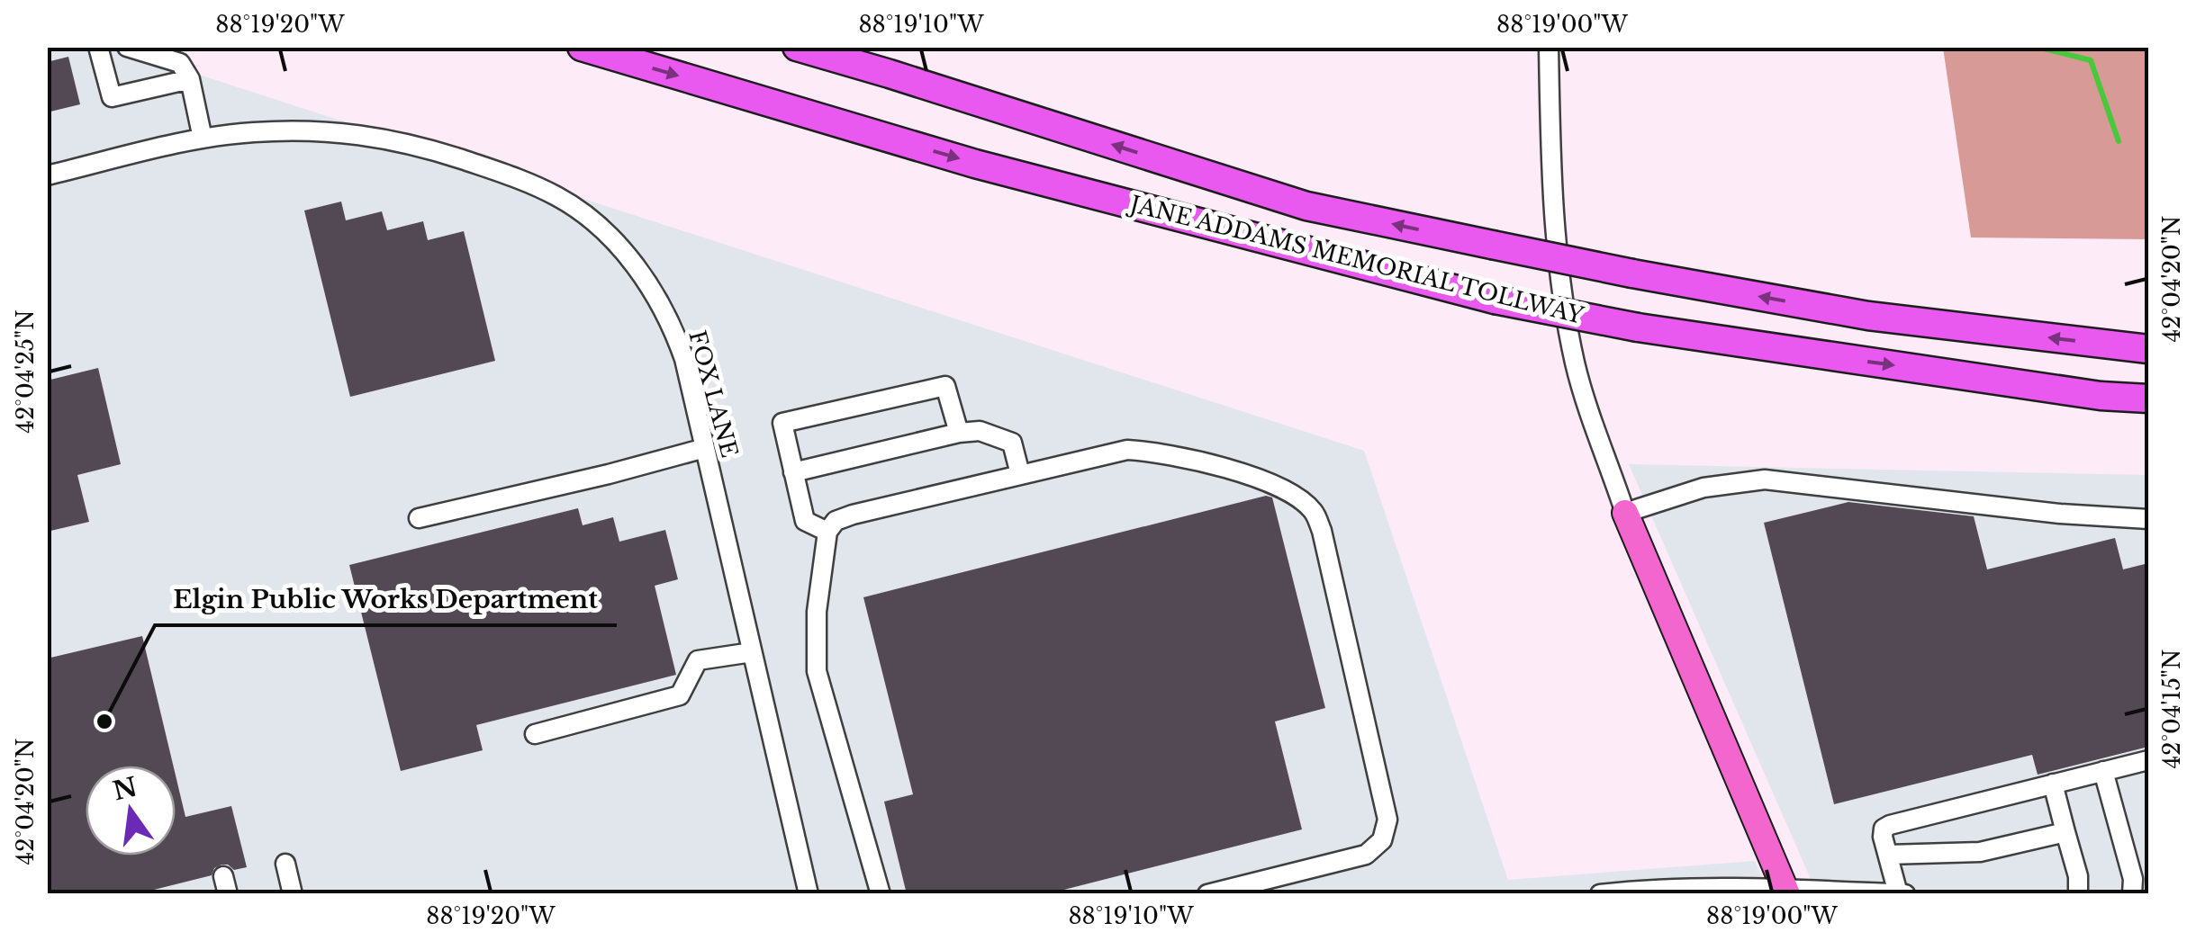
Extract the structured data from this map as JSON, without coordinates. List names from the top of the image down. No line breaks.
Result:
{"streets":{"highway":["JANE ADDAMS MEMORIAL TOLLWAY"],"street":["FOX LANE"]},"places":["Elgin Public Works Department"],"north":"top","coordinates":["88°19'20\"W","88°19'10\"W","88°19'00\"W","42°04'20\"N","42°04'25\"N","42°04'15\"N"]}
